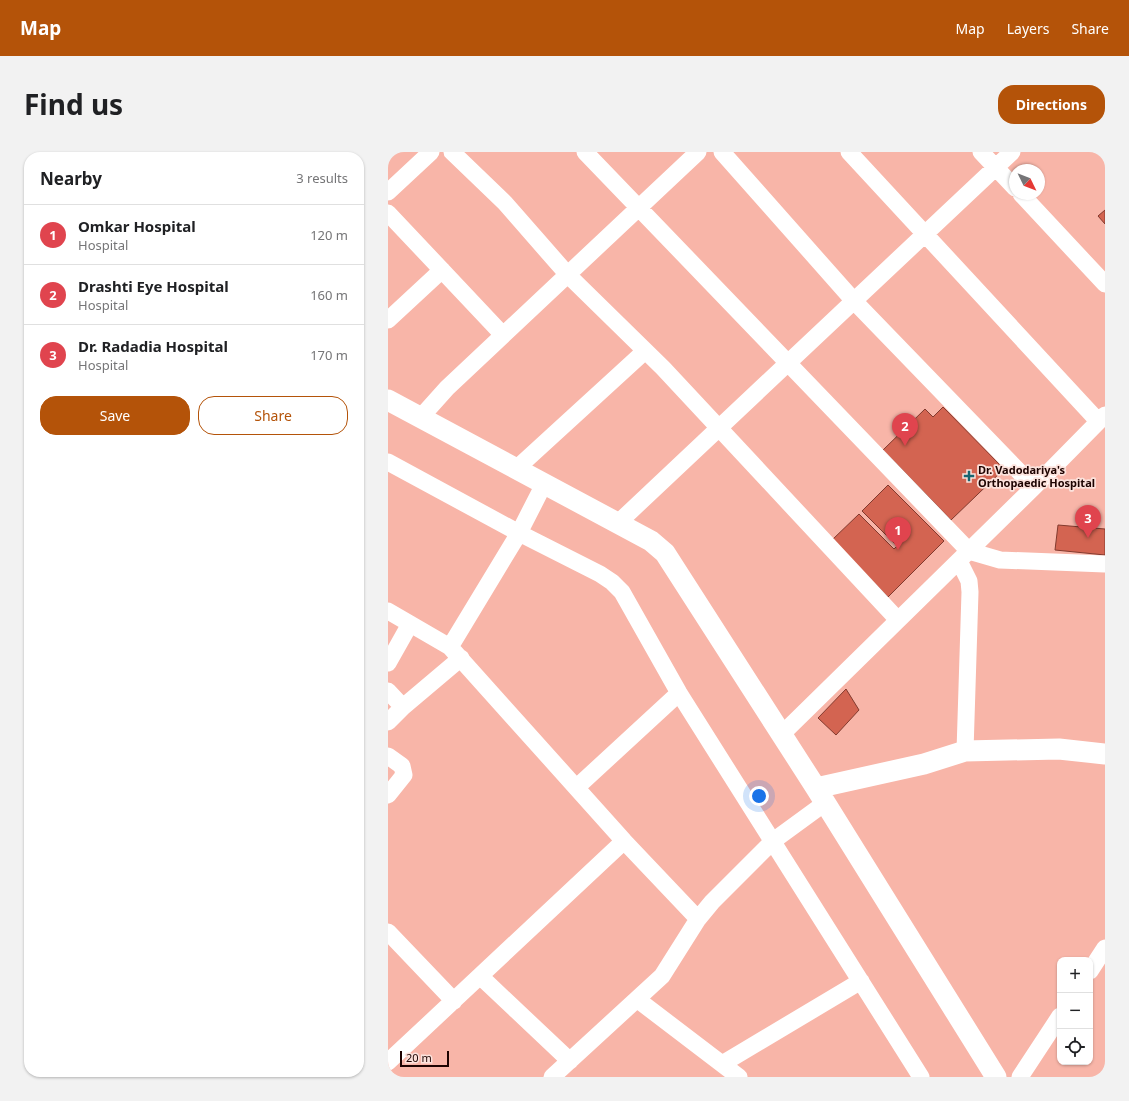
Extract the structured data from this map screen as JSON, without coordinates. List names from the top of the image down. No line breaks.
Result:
{"places":{"health":["Dr. Vadodariya's Orthopaedic Hospital"]},"scale_bar":"20 m","north":"bottom right","page":{"header":"Map","nav":["Map","Layers","Share"],"title":"Find us","buttons":["Directions",["Save","Share"]],"heading":["Nearby","3 results"],"list":[{"mark":"1","name":"Omkar Hospital","note":"Hospital","value":"120 m"},{"mark":"2","name":"Drashti Eye Hospital","note":"Hospital","value":"160 m"},{"mark":"3","name":"Dr. Radadia Hospital","note":"Hospital","value":"170 m"}],"pins":["2","3","1"],"map_buttons":["+","−"],"scale":"20 m"}}
